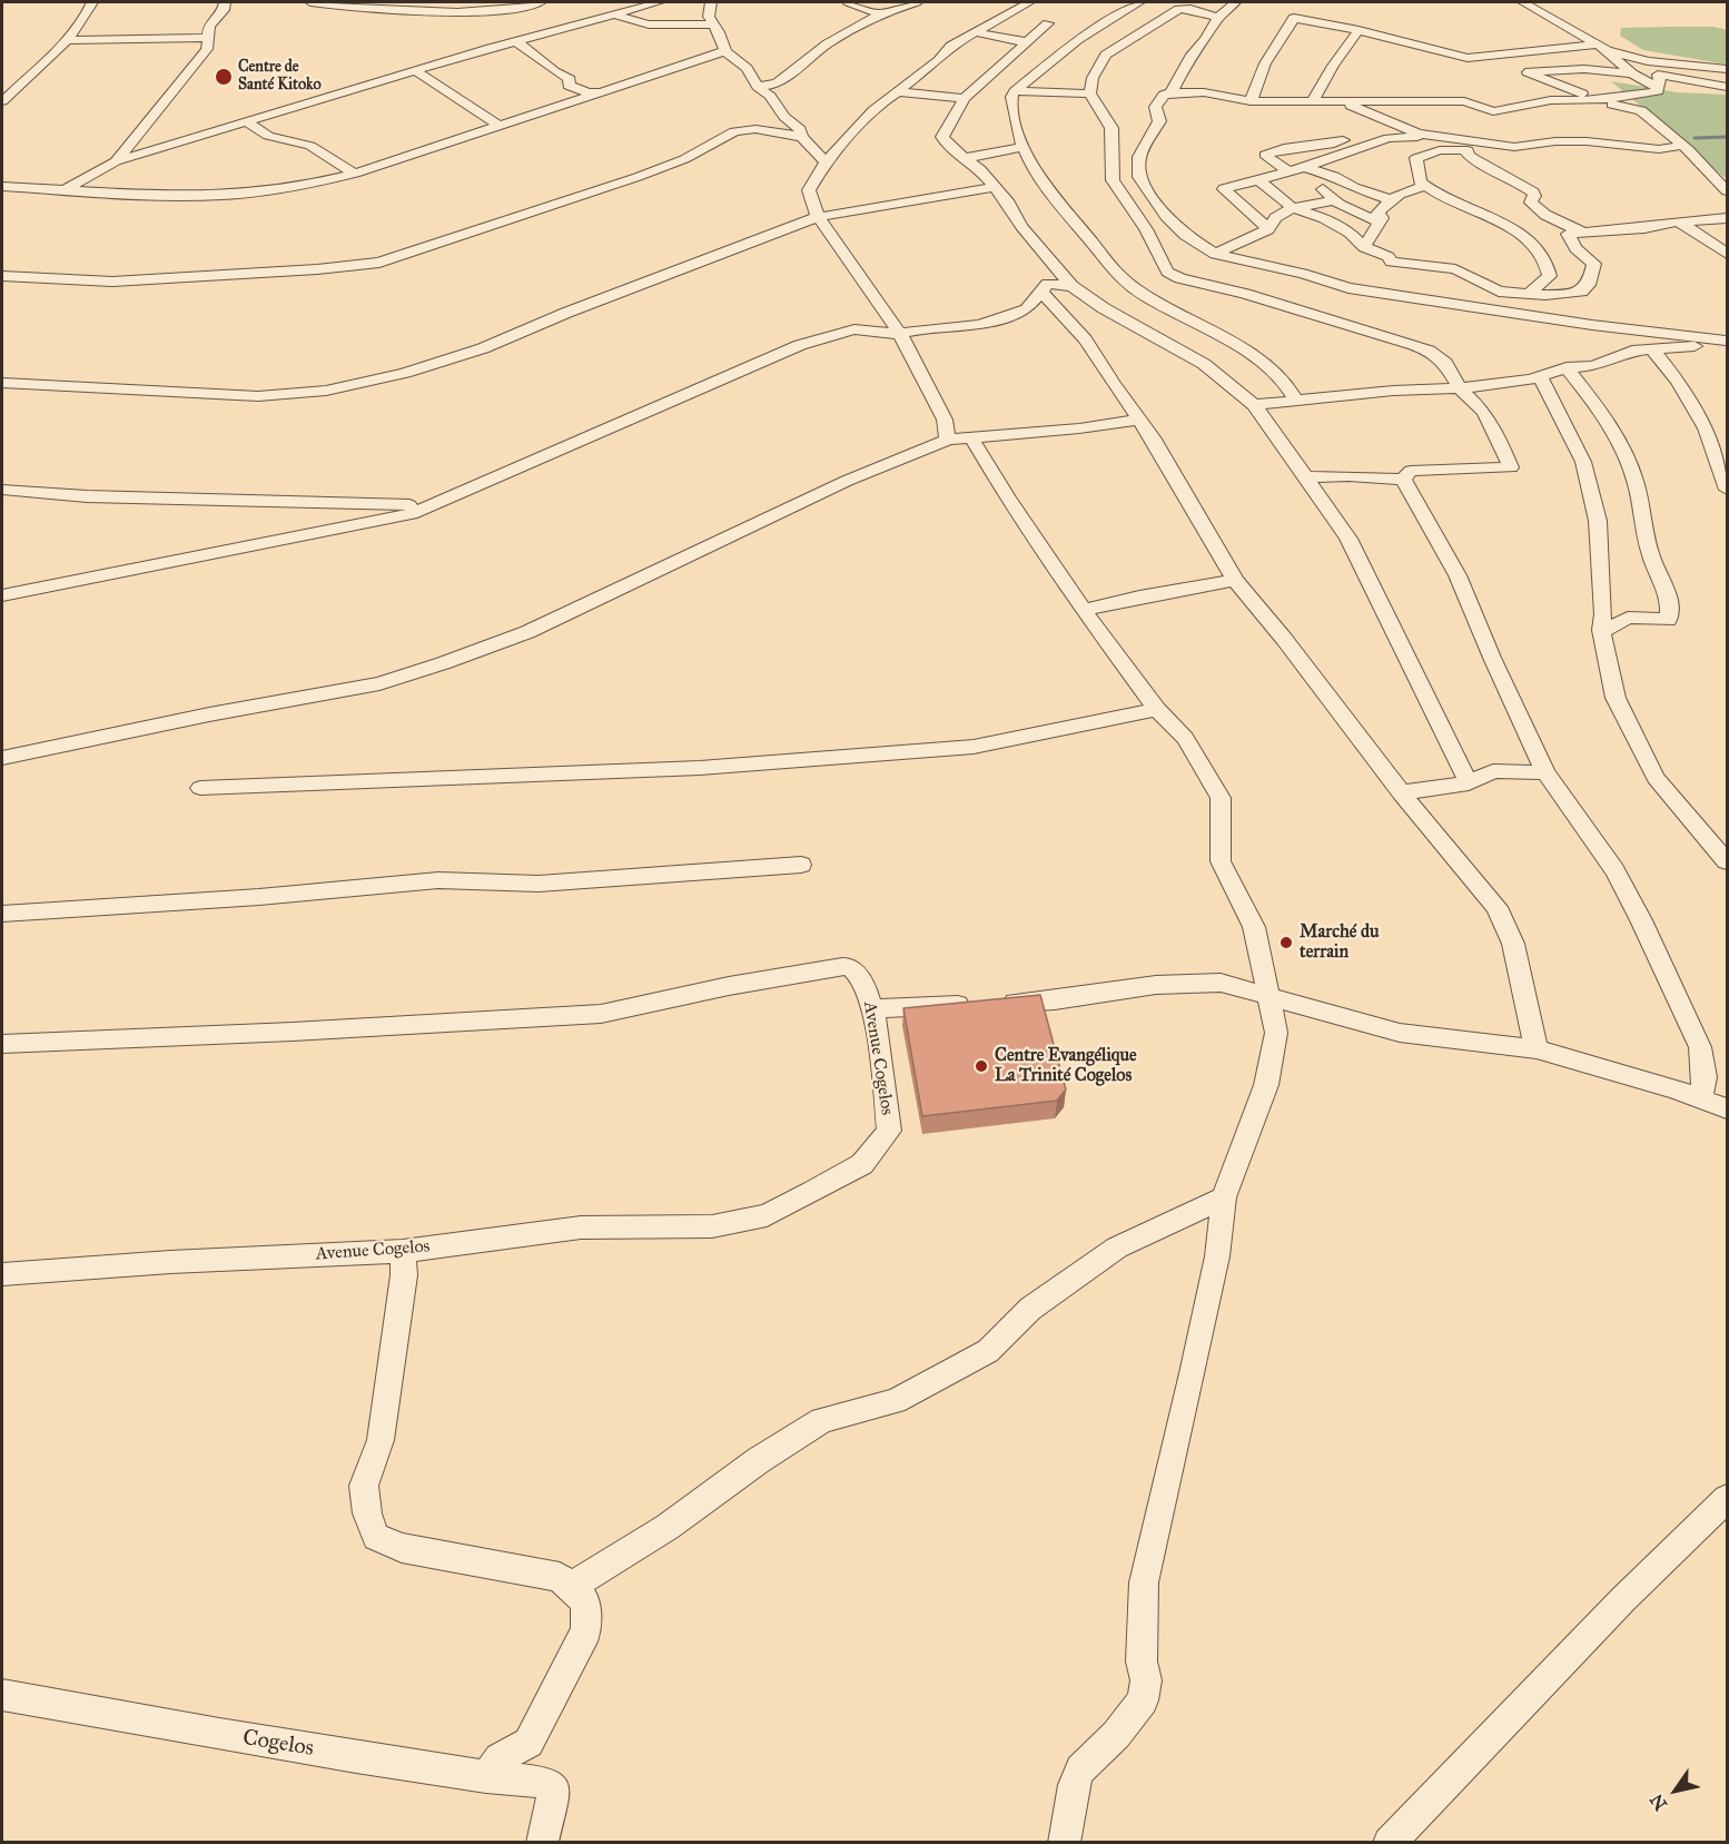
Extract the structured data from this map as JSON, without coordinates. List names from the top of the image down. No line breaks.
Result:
{"streets":{"street":["Avenue Cogelos","Cogelos"]},"places":["Centre de Santé Kitoko","Marché du terrain","Centre Evangélique La Trinité Cogelos"],"north":"bottom left"}
